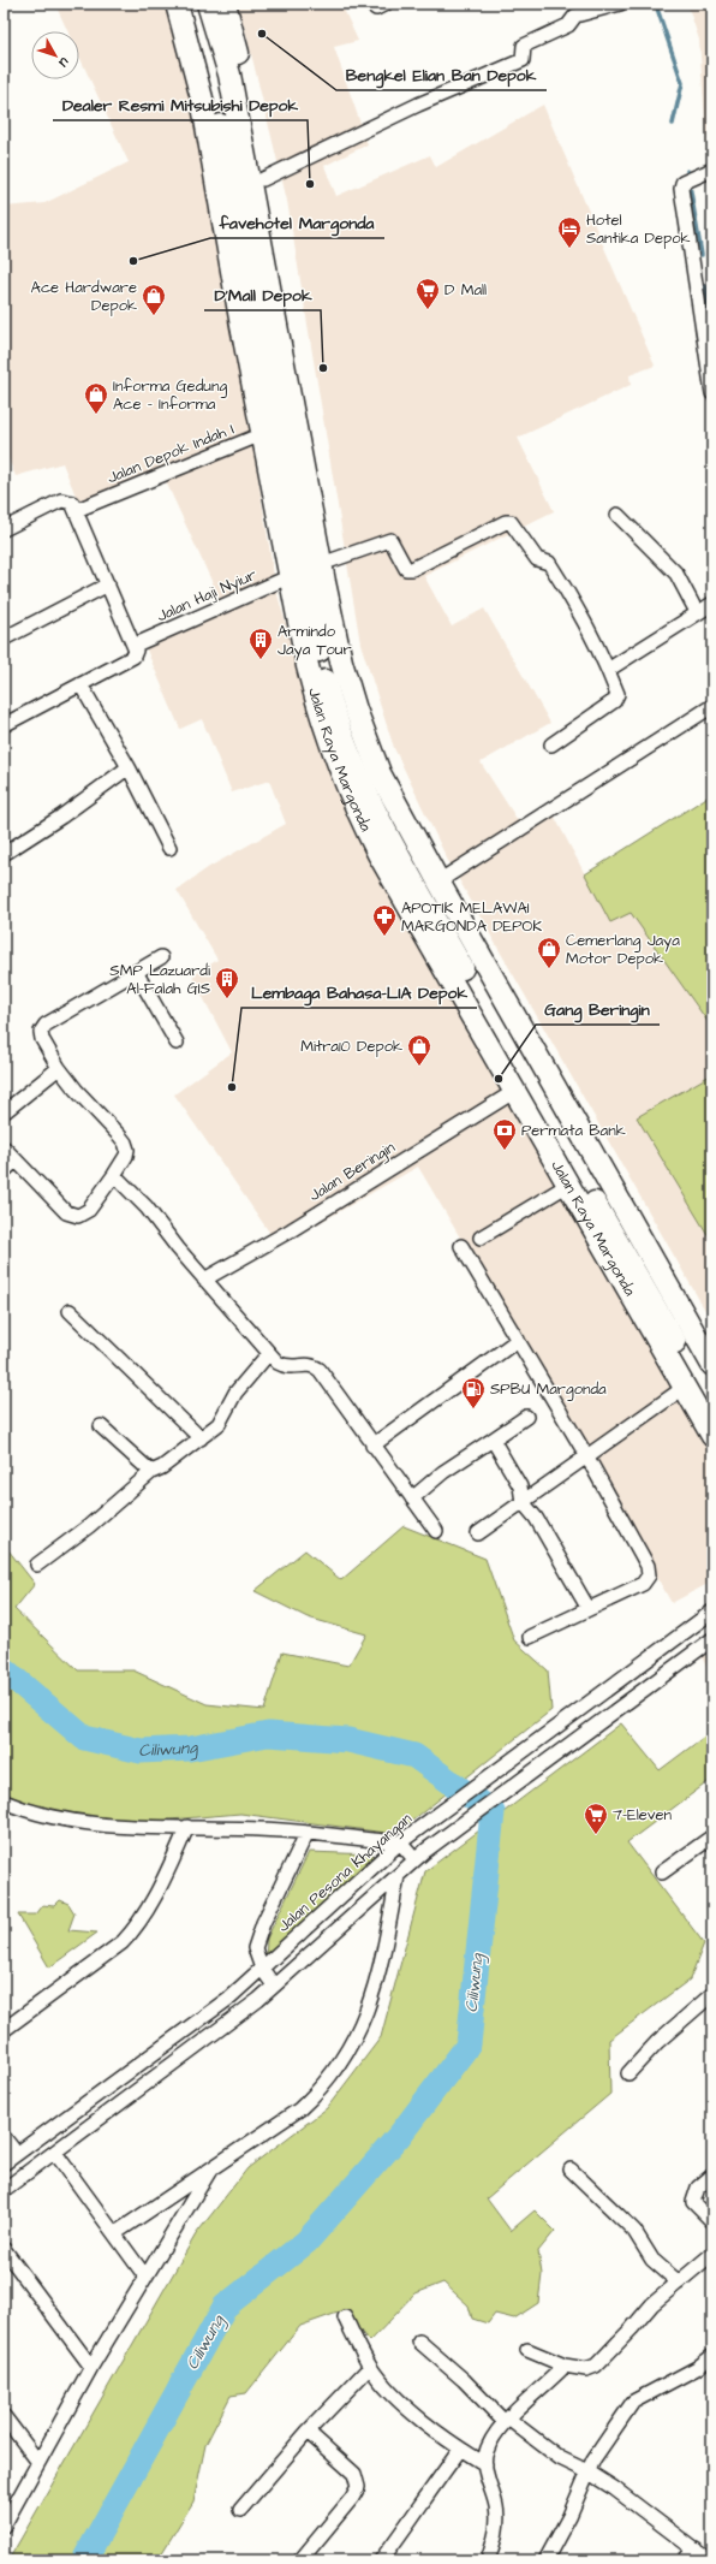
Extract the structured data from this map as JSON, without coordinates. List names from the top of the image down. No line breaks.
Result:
{"streets":{"highway":["Jalan Raya Margonda"],"street":["Jalan Depok Indah I","Jalan Haji Nyiur","Jalan Beringin","Jalan Pesona Khayangan"]},"crossings":[["Jalan Depok Indah I","Jalan Raya Margonda"],["Jalan Haji Nyiur","Jalan Raya Margonda"],["Jalan Raya Margonda","Jalan Beringin"]],"water":["Ciliwung"],"places":{"other":["Bengkel Elian Ban Depok","Dealer Resmi Mitsubishi Depok","favehotel Margonda","D'Mall Depok","Gang Beringin","Lembaga Bahasa-LIA Depok"],"hotel":["Hotel Santika Depok"],"supermarket":["D Mall","7-Eleven"],"shop":["Ace Hardware Depok","Informa Gedung Ace - Informa","Cemerlang Jaya Motor Depok","Mitra10 Depok"],"building":["Armindo Jaya Tour","SMP Lazuardi Al-Falah GIS"],"pharmacy":["APOTIK MELAWAI MARGONDA DEPOK"],"bank":["Permata Bank"],"fuel station":["SPBU Margonda"]},"north":"bottom right"}
